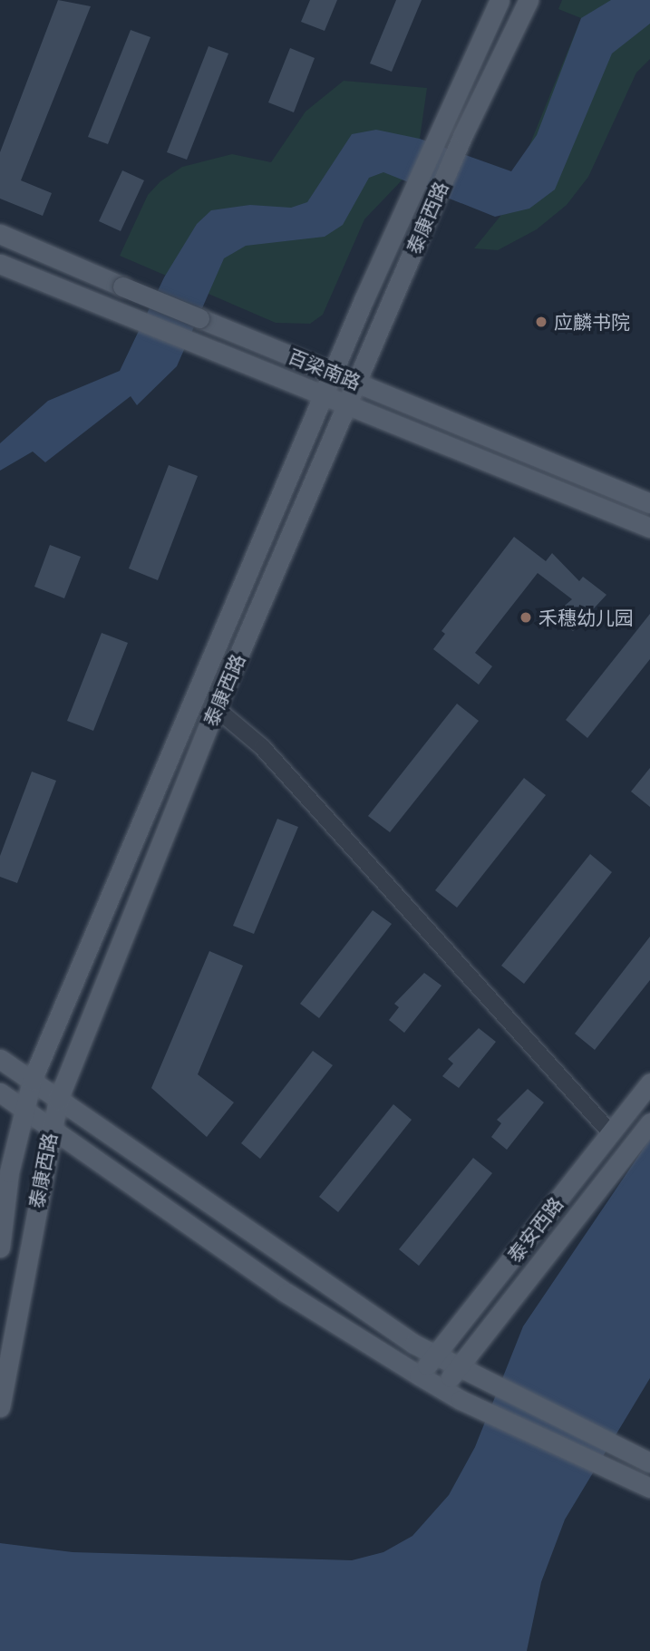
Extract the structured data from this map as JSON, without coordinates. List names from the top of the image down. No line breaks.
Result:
{"streets":{"main road":["泰康西路","百梁南路","泰安西路"]},"crossings":[["泰康西路","百梁南路"]],"places":["应麟书院","禾穗幼儿园"]}
